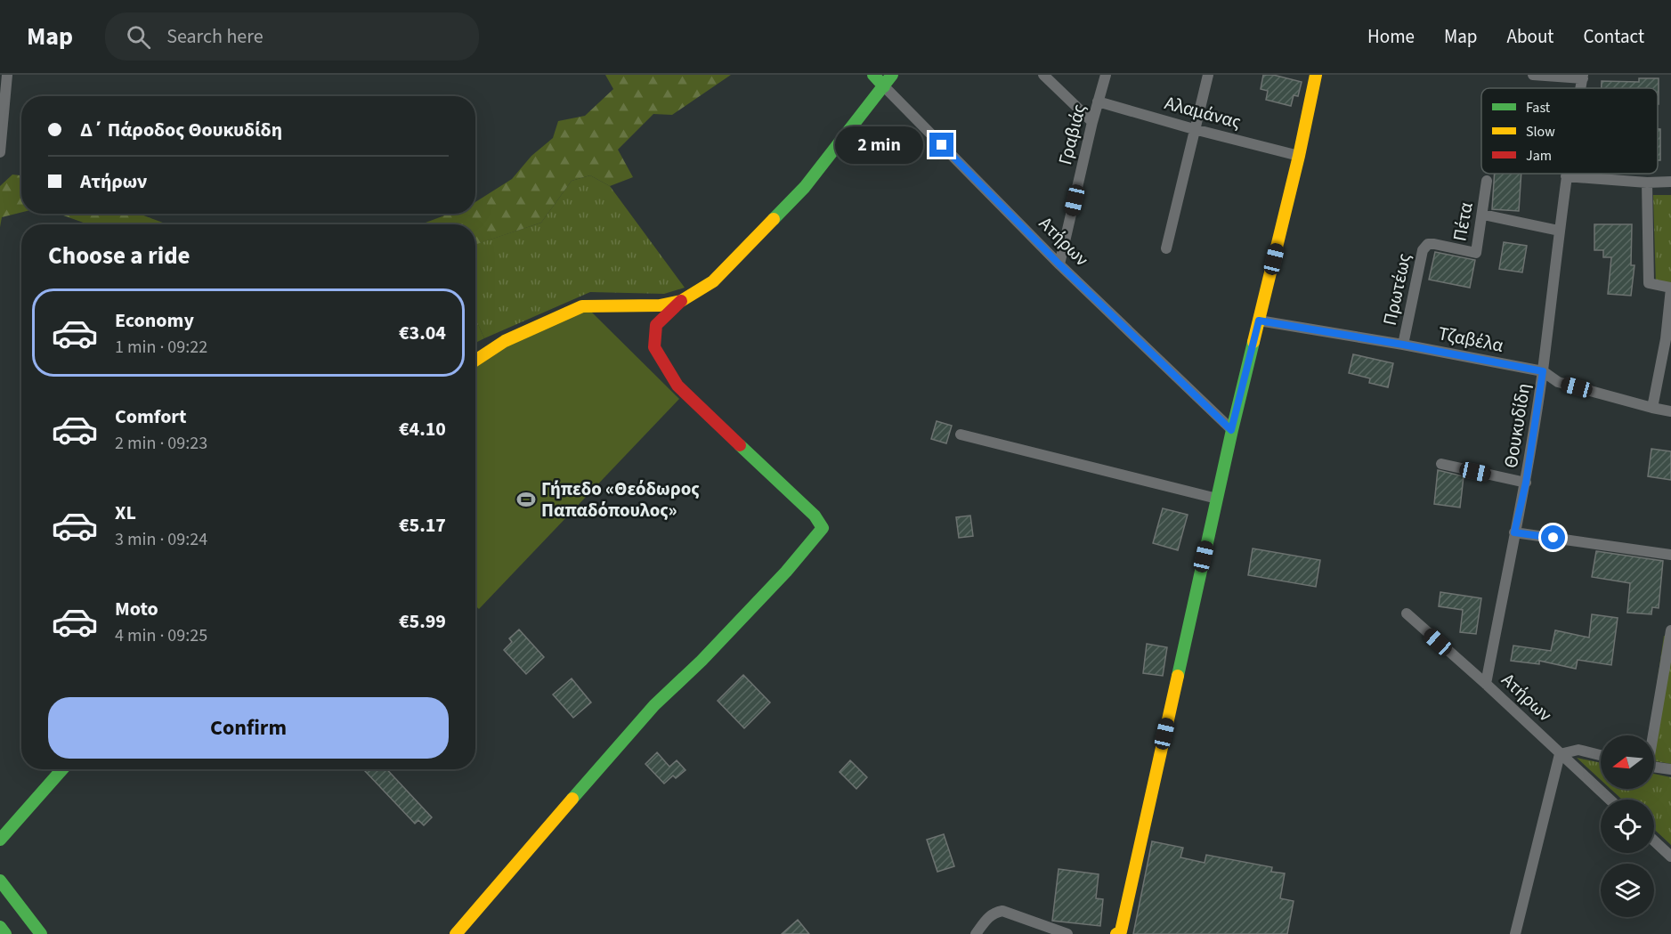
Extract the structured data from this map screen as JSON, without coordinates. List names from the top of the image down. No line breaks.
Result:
{"streets":{"street":["Αλαμάνας","Γραβιάς","Πέτα","Ατήρων","Πρωτέως","Τζαβέλα","Θουκυδίδη"]},"crossings":[["Αλαμάνας","Γραβιάς"],["Γραβιάς","Ατήρων"],["Πέτα","Πρωτέως"],["Ατήρων","Θουκυδίδη"],["Πρωτέως","Τζαβέλα"],["Τζαβέλα","Θουκυδίδη"]],"places":{"sports":["Γήπεδο «Θεόδωρος Παπαδόπουλος»"]},"legend":["Fast","Slow","Jam"],"north":"left","page":{"header":"Map","search":"Search here","nav":["Home","Map","About","Contact"],"banner":["Δ΄ Πάροδος Θουκυδίδη","Ατήρων"],"bubble":"2 min","heading":"Choose a ride","list":[{"name":"Economy","note":"1 min · 09:22","value":"€3.04"},{"name":"Comfort","note":"2 min · 09:23","value":"€4.10"},{"name":"XL","note":"3 min · 09:24","value":"€5.17"},{"name":"Moto","note":"4 min · 09:25","value":"€5.99"}],"buttons":"Confirm"}}
